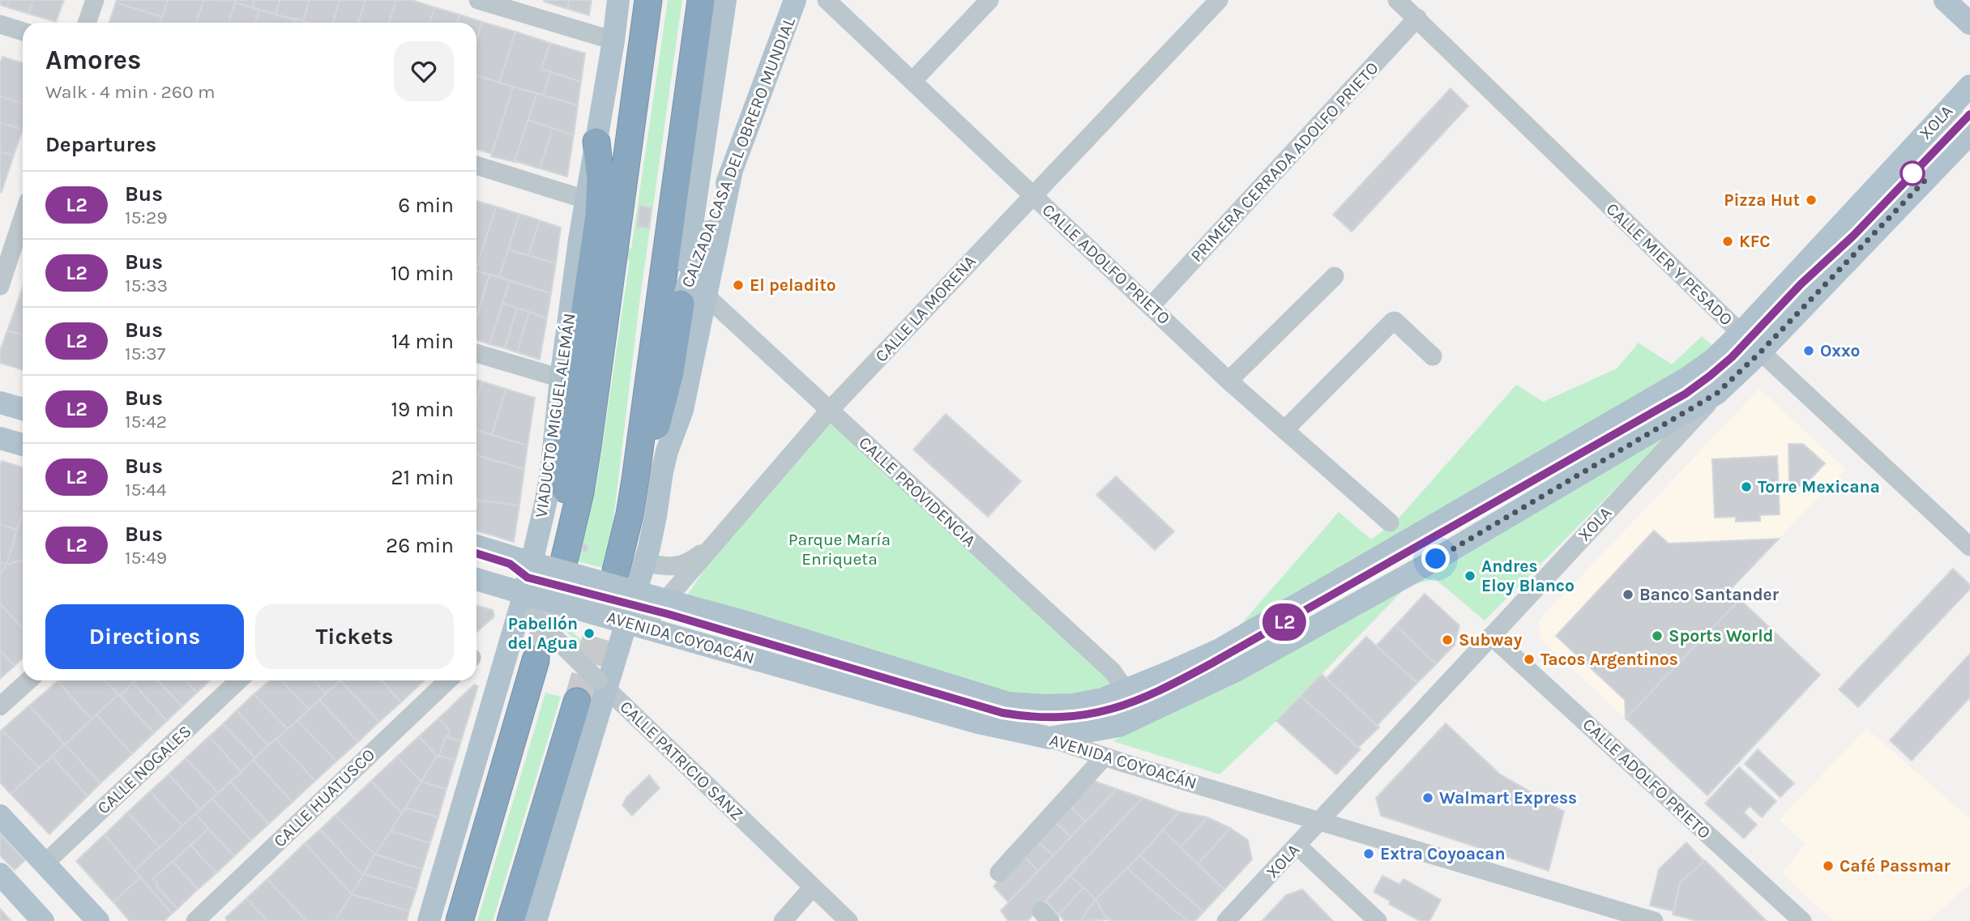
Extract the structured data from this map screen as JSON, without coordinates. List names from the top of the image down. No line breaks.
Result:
{"streets":{"highway":["VIADUCTO MIGUEL ALEMÁN"],"main road":["XOLA","CALZADA CASA DEL OBRERO MUNDIAL","AVENIDA COYOACÁN"],"street":["PRIMERA CERRADA ADOLFO PRIETO","CALLE ADOLFO PRIETO","CALLE MIER Y PESADO","CALLE LA MORENA","CALLE PROVIDENCIA","CALLE PATRICIO SANZ","CALLE NOGALES","CALLE HUATUSCO"]},"crossings":[["XOLA","CALLE ADOLFO PRIETO"],["XOLA","CALLE MIER Y PESADO"],["XOLA","CALLE PROVIDENCIA"],["XOLA","AVENIDA COYOACÁN"],["PRIMERA CERRADA ADOLFO PRIETO","CALLE ADOLFO PRIETO"],["PRIMERA CERRADA ADOLFO PRIETO","CALLE MIER Y PESADO"],["CALLE ADOLFO PRIETO","CALLE LA MORENA"],["CALLE LA MORENA","CALLE PROVIDENCIA"],["CALLE LA MORENA","AVENIDA COYOACÁN"],["VIADUCTO MIGUEL ALEMÁN","AVENIDA COYOACÁN"],["VIADUCTO MIGUEL ALEMÁN","CALLE PATRICIO SANZ"],["CALLE PROVIDENCIA","AVENIDA COYOACÁN"],["AVENIDA COYOACÁN","CALLE PATRICIO SANZ"]],"parks":["Parque María Enriqueta"],"places":["Pizza Hut","KFC","El peladito","Oxxo","Torre Mexicana","Andres Eloy Blanco","Banco Santander","Pabellón del Agua","Sports World","Subway","Tacos Argentinos","Walmart Express","Extra Coyoacan","Café Passmar"],"lines":["bus line L2"],"page":{"on_map":"L2","heading":[["Amores","Walk · 4 min · 260 m"],"Departures"],"list":[{"mark":"L2","name":"Bus","note":"15:29","value":"6 min"},{"mark":"L2","name":"Bus","note":"15:33","value":"10 min"},{"mark":"L2","name":"Bus","note":"15:37","value":"14 min"},{"mark":"L2","name":"Bus","note":"15:42","value":"19 min"},{"mark":"L2","name":"Bus","note":"15:44","value":"21 min"},{"mark":"L2","name":"Bus","note":"15:49","value":"26 min"}],"buttons":["Directions","Tickets"]}}
